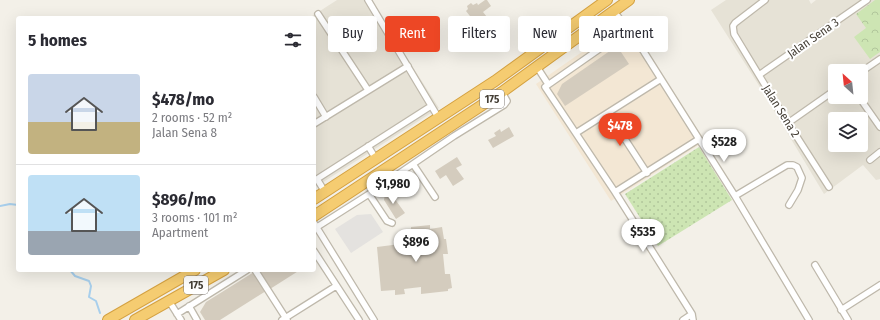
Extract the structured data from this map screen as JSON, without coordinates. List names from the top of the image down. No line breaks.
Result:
{"streets":{"highway":["175"],"street":["Jalan Sena 3","Jalan Sena 2"]},"crossings":[["Jalan Sena 3","Jalan Sena 2"]],"north":"top left","page":{"chip":["Buy","Rent","Filters","New","Apartment"],"heading":"5 homes","list":[{"name":"$478/mo","note":"2 rooms · 52 m² · Jalan Sena 8"},{"name":"$896/mo","note":"3 rooms · 101 m² · Apartment"}],"price":["$478","$528","$1,980","$535","$896"]}}
